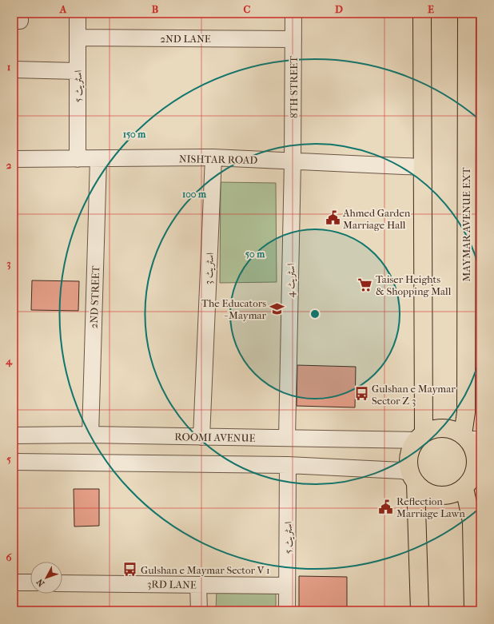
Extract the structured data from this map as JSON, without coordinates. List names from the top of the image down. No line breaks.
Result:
{"streets":{"main road":["MAYMAR AVENUE EXT"],"street":["2ND LANE","اسٹریٹ 5","8TH STREET","NISHTAR ROAD","اسٹریٹ 3","اسٹریٹ 4","2ND STREET","ROOMI AVENUE","3RD LANE"]},"crossings":[["2ND LANE","اسٹریٹ 5"],["2ND LANE","8TH STREET"],["اسٹریٹ 5","NISHTAR ROAD"],["اسٹریٹ 5","3RD LANE"],["8TH STREET","NISHTAR ROAD"],["8TH STREET","اسٹریٹ 4"],["NISHTAR ROAD","اسٹریٹ 3"],["NISHTAR ROAD","اسٹریٹ 4"],["NISHTAR ROAD","2ND STREET"],["MAYMAR AVENUE EXT","ROOMI AVENUE"],["اسٹریٹ 3","ROOMI AVENUE"],["اسٹریٹ 4","ROOMI AVENUE"],["2ND STREET","ROOMI AVENUE"]],"places":{"public building":["Ahmed Garden Marriage Hall","Reflection Marriage Lawn"],"supermarket":["Taiser Heights & Shopping Mall"],"school or university":["The Educators - Maymar"],"bus stop":["Gulshan e Maymar Sector Z 3","Gulshan e Maymar Sector V 1"]},"north":"bottom left","grid":{"columns":["A","B","C","D","E"],"rows":["1","2","3","4","5","6"]},"rings":["150 m","100 m","50 m"]}
